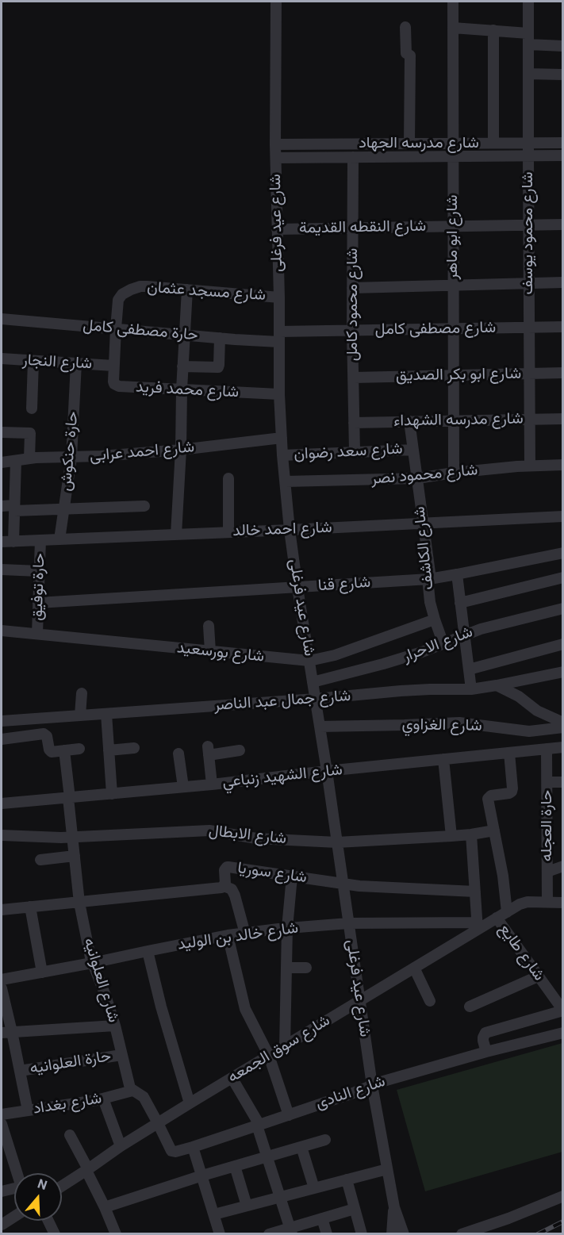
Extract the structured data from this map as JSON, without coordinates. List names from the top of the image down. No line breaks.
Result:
{"streets":{"street":["شارع مدرسه الجهاد","شارع عيد فرغلى","شارع النقطه القديمة","شارع محمود يوسف","شارع ابو ماهر","شارع مسجد عثمان","شارع محمود كامل","شارع مصطفى كامل","حارة مصطفى كامل","شارع النجار","شارع ابو بكر الصديق","شارع محمد فريد","شارع مدرسه الشهداء","حارة حنكوش","شارع احمد عرابى","شارع سعد رضوان","شارع محمود نصر","شارع احمد خالد","شارع الكاشف","شارع قنا","حارة توفيق","شارع الاحرار","شارع بورسعيد","شارع جمال عبد الناصر","شارع الغزاوي","شارع الشهيد زنباعي","حارة العجله","شارع الابطال","شارع سوريا","شارع خالد بن الوليد","شارع طايع","شارع العلوانيه","شارع سوق الجمعه","حارة العلوانيه","شارع النادى","شارع بغداد"]},"crossings":[["شارع مدرسه الجهاد","شارع عيد فرغلى"],["شارع مدرسه الجهاد","شارع محمود يوسف"],["شارع مدرسه الجهاد","شارع ابو ماهر"],["شارع مدرسه الجهاد","شارع محمود كامل"],["شارع عيد فرغلى","شارع النقطه القديمة"],["شارع عيد فرغلى","شارع مسجد عثمان"],["شارع عيد فرغلى","شارع مصطفى كامل"],["شارع عيد فرغلى","حارة مصطفى كامل"],["شارع عيد فرغلى","شارع محمد فريد"],["شارع عيد فرغلى","شارع احمد عرابى"],["شارع عيد فرغلى","شارع سعد رضوان"],["شارع عيد فرغلى","شارع محمود نصر"],["شارع عيد فرغلى","شارع احمد خالد"],["شارع عيد فرغلى","شارع قنا"],["شارع عيد فرغلى","شارع الاحرار"],["شارع عيد فرغلى","شارع بورسعيد"],["شارع عيد فرغلى","شارع جمال عبد الناصر"],["شارع عيد فرغلى","شارع الغزاوي"],["شارع عيد فرغلى","شارع الشهيد زنباعي"],["شارع عيد فرغلى","شارع الابطال"],["شارع عيد فرغلى","شارع سوريا"],["شارع عيد فرغلى","شارع خالد بن الوليد"],["شارع عيد فرغلى","شارع سوق الجمعه"],["شارع عيد فرغلى","شارع النادى"],["شارع النقطه القديمة","شارع محمود يوسف"],["شارع النقطه القديمة","شارع ابو ماهر"],["شارع النقطه القديمة","شارع محمود كامل"],["شارع محمود يوسف","شارع مصطفى كامل"],["شارع محمود يوسف","شارع ابو بكر الصديق"],["شارع محمود يوسف","شارع مدرسه الشهداء"],["شارع محمود يوسف","شارع محمود نصر"],["شارع ابو ماهر","شارع مصطفى كامل"],["شارع ابو ماهر","شارع ابو بكر الصديق"],["شارع ابو ماهر","شارع مدرسه الشهداء"],["شارع ابو ماهر","شارع محمود نصر"],["شارع مسجد عثمان","حارة مصطفى كامل"],["شارع مسجد عثمان","شارع النجار"],["شارع مسجد عثمان","شارع محمد فريد"],["شارع محمود كامل","شارع مصطفى كامل"],["شارع محمود كامل","شارع ابو بكر الصديق"],["شارع محمود كامل","شارع مدرسه الشهداء"],["شارع محمود كامل","شارع سعد رضوان"],["شارع مصطفى كامل","حارة مصطفى كامل"],["شارع النجار","شارع محمد فريد"],["شارع النجار","حارة حنكوش"],["شارع مدرسه الشهداء","شارع الكاشف"],["حارة حنكوش","شارع احمد عرابى"],["حارة حنكوش","شارع احمد خالد"],["شارع سعد رضوان","شارع الكاشف"],["شارع محمود نصر","شارع الكاشف"],["شارع احمد خالد","شارع الكاشف"],["شارع احمد خالد","حارة توفيق"],["شارع الكاشف","شارع قنا"],["شارع الكاشف","شارع الاحرار"],["شارع الكاشف","شارع بورسعيد"],["شارع قنا","حارة توفيق"],["حارة توفيق","شارع بورسعيد"],["شارع الشهيد زنباعي","حارة العجله"],["شارع الشهيد زنباعي","شارع العلوانيه"],["حارة العجله","شارع سوق الجمعه"],["شارع الابطال","شارع العلوانيه"],["شارع سوريا","شارع العلوانيه"],["شارع خالد بن الوليد","شارع العلوانيه"],["شارع خالد بن الوليد","شارع سوق الجمعه"],["شارع طايع","شارع سوق الجمعه"],["شارع العلوانيه","شارع سوق الجمعه"],["شارع العلوانيه","حارة العلوانيه"],["شارع العلوانيه","شارع النادى"],["شارع العلوانيه","شارع بغداد"],["شارع سوق الجمعه","شارع النادى"]],"north":"top"}
